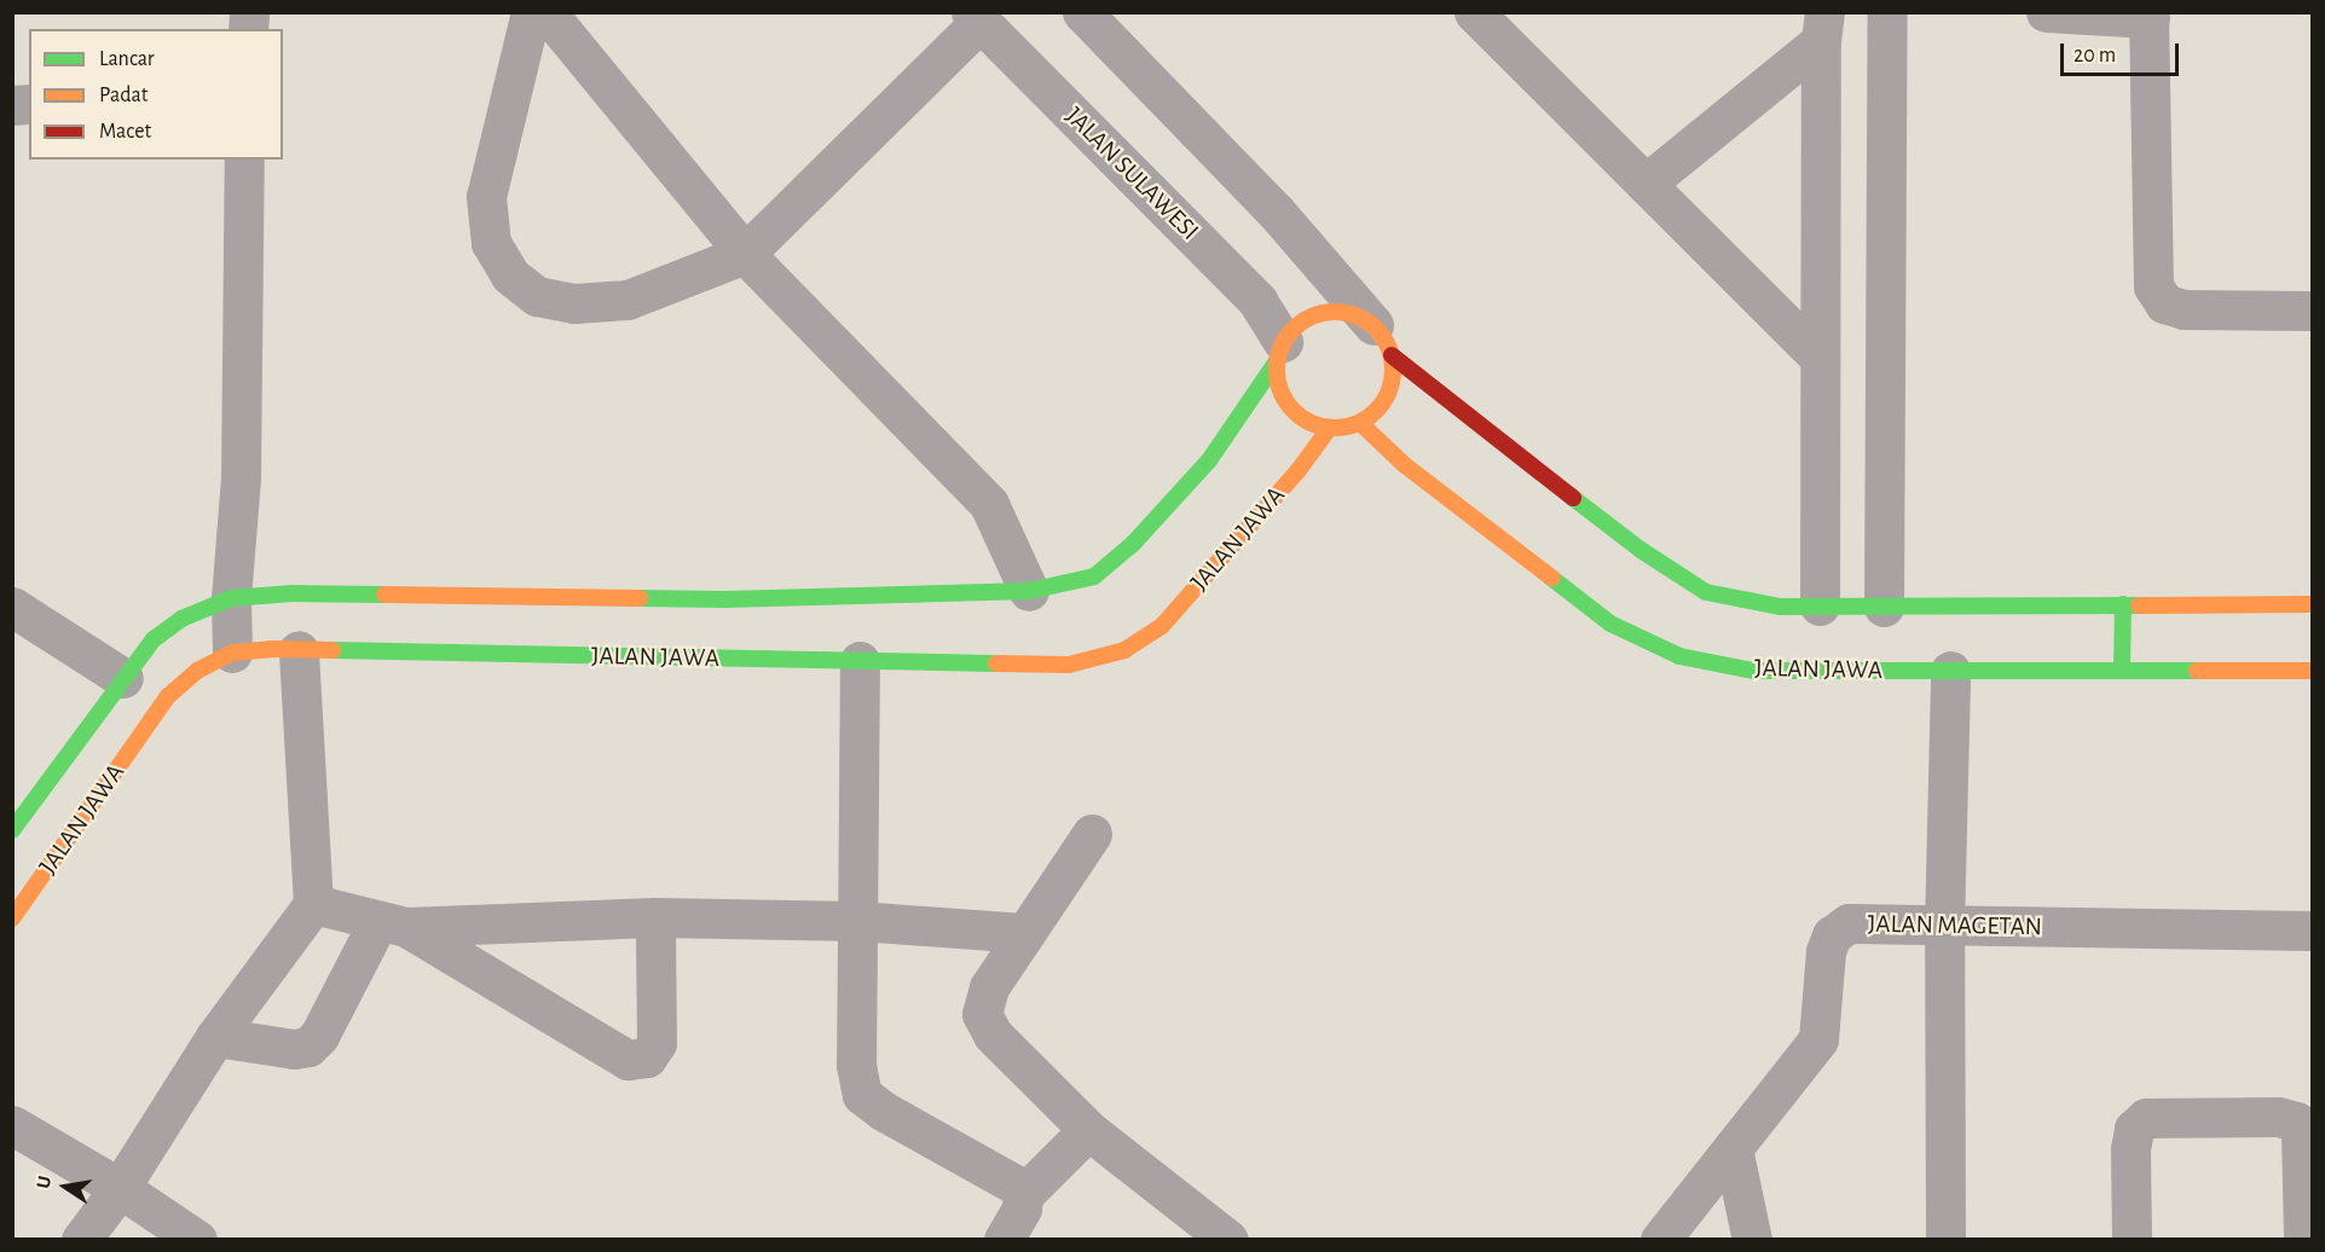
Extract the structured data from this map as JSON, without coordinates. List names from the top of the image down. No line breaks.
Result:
{"streets":{"main road":["JALAN JAWA"],"street":["JALAN SULAWESI","JALAN MAGETAN"]},"crossings":[["JALAN SULAWESI","JALAN JAWA"]],"legend":["Lancar","Padat","Macet"],"scale_bar":"20 m","north":"left"}
